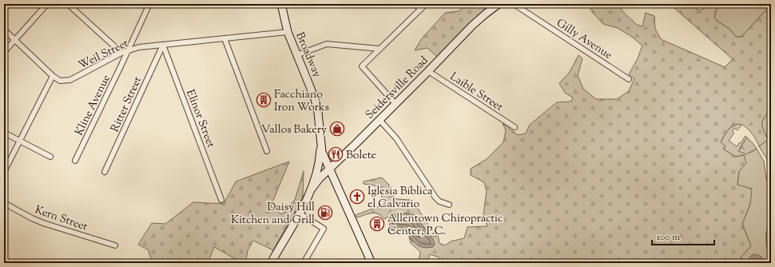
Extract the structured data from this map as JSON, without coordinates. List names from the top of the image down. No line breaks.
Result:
{"streets":{"main road":["Broadway","Seidersville Road"],"street":["Gilly Avenue","Weil Street","Laible Street","Ritter Street","Kline Avenue","Elinor Street","Kern Street"]},"crossings":[["Weil Street","Broadway"],["Weil Street","Ritter Street"],["Weil Street","Kline Avenue"],["Weil Street","Elinor Street"],["Broadway","Seidersville Road"],["Seidersville Road","Laible Street"],["Ritter Street","Elinor Street"]],"places":{"building":["Facchiano Iron Works","Allentown Chiropractic Center, P.C."],"shop":["Vallos Bakery"],"restaurant":["Bolete"],"church":["Iglesia Bíblica el Calvario"],"fuel station":["Daisy Hill Kitchen and Grill"]},"scale_bar":"100 m"}
